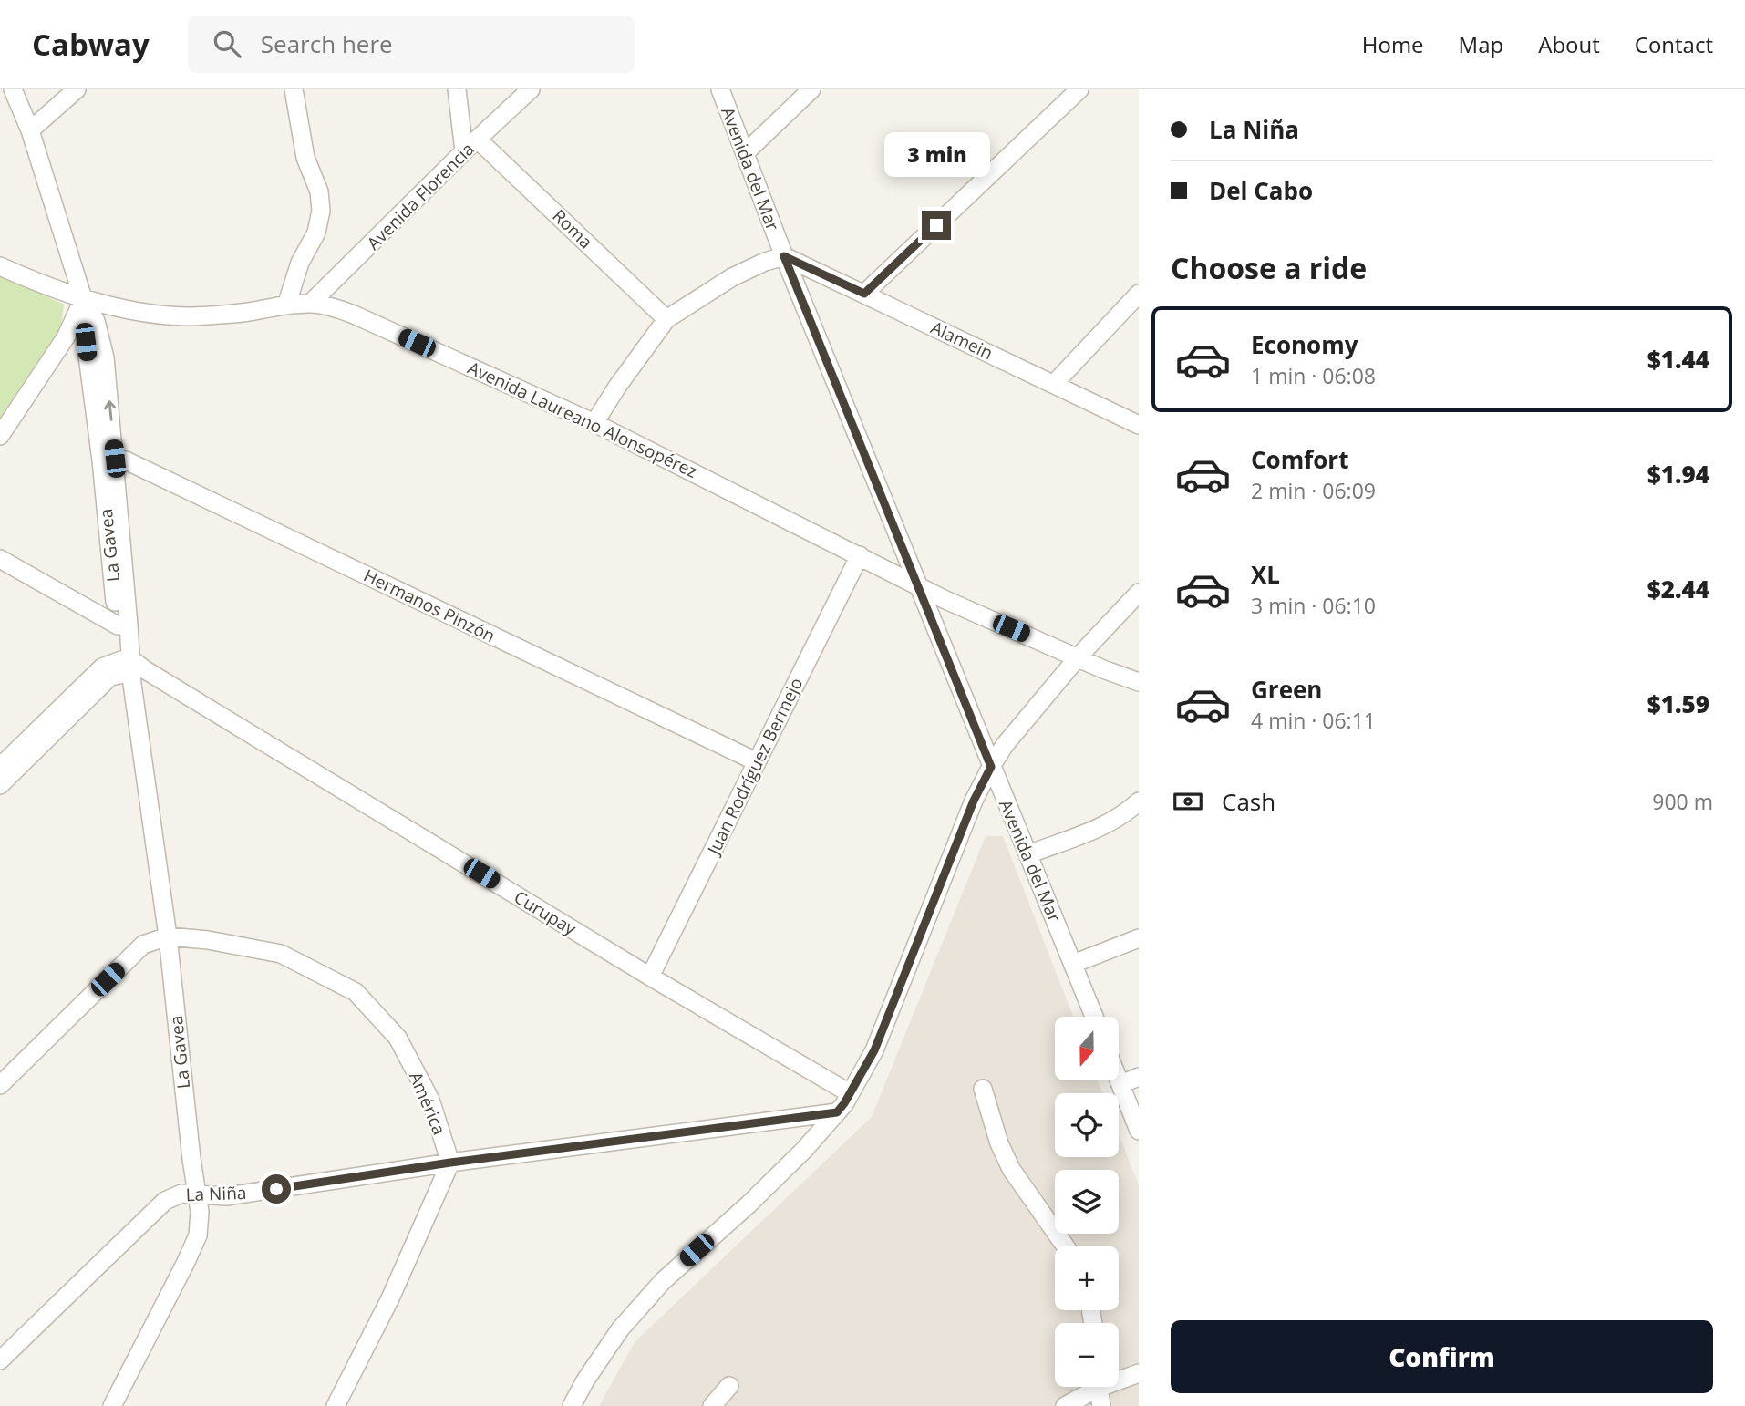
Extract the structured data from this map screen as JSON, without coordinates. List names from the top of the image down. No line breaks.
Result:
{"streets":{"street":["Avenida del Mar","Avenida Florencia","Roma","Alamein","Avenida Laureano Alonsopérez","La Gavea","Hermanos Pinzón","Juan Rodríguez Bermejo","Curupay","América","La Niña"]},"crossings":[["Avenida del Mar","Alamein"],["Avenida del Mar","Avenida Laureano Alonsopérez"],["Avenida Florencia","Roma"],["Avenida Florencia","Avenida Laureano Alonsopérez"],["Avenida Laureano Alonsopérez","La Gavea"],["Avenida Laureano Alonsopérez","Juan Rodríguez Bermejo"],["La Gavea","Hermanos Pinzón"],["La Gavea","Curupay"],["La Gavea","América"],["La Gavea","La Niña"],["Hermanos Pinzón","Juan Rodríguez Bermejo"],["Juan Rodríguez Bermejo","Curupay"],["América","La Niña"]],"north":"bottom","page":{"header":"Cabway","search":"Search here","nav":["Home","Map","About","Contact"],"banner":["La Niña","Del Cabo"],"bubble":"3 min","heading":"Choose a ride","list":[{"name":"Economy","note":"1 min · 06:08","value":"$1.44"},{"name":"Comfort","note":"2 min · 06:09","value":"$1.94"},{"name":"XL","note":"3 min · 06:10","value":"$2.44"},{"name":"Green","note":"4 min · 06:11","value":"$1.59"}],"pay":["Cash","900 m"],"map_buttons":["+","−"],"buttons":"Confirm"}}
